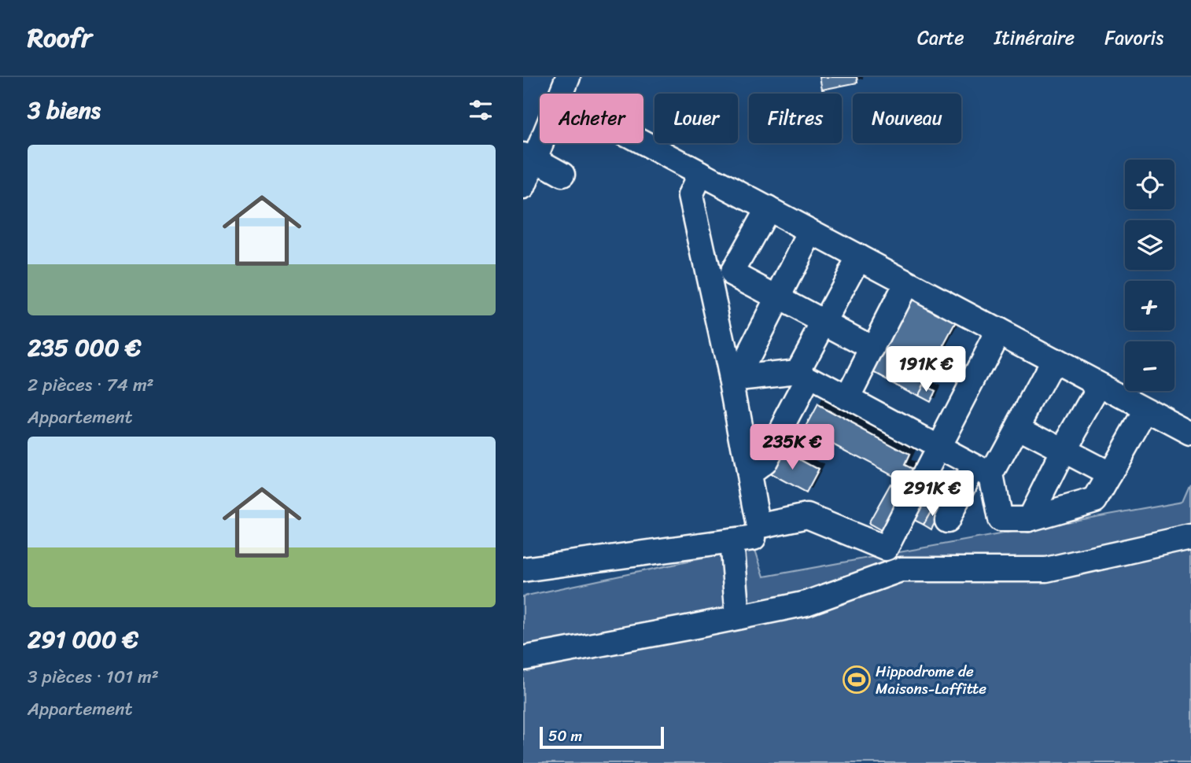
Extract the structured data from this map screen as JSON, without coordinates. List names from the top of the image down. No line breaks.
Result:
{"places":{"sports":["Hippodrome de Maisons-Laffitte"]},"scale_bar":"50 m","page":{"header":"Roofr","nav":["Carte","Itinéraire","Favoris"],"heading":"3 biens","chip":["Acheter","Louer","Filtres","Nouveau"],"list":[{"name":"235 000 €","note":"2 pièces · 74 m² · Appartement"},{"name":"291 000 €","note":"3 pièces · 101 m² · Appartement"}],"map_buttons":["+","−"],"price":["191K €","235K €","291K €"],"scale":"50 m"}}
